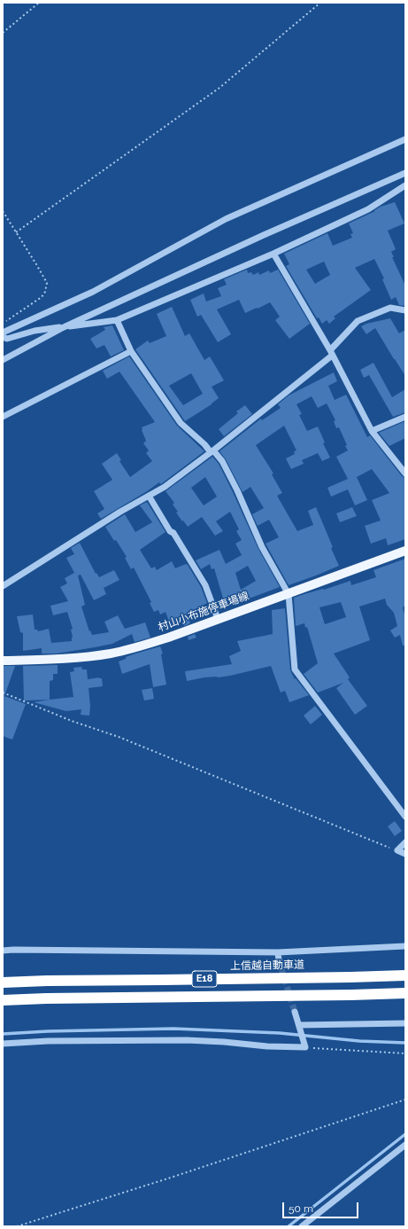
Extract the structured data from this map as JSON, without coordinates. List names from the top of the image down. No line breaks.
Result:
{"streets":{"highway":["上信越自動車道","E18"],"main road":["村山小布施停車場線"]},"scale_bar":"50 m"}
